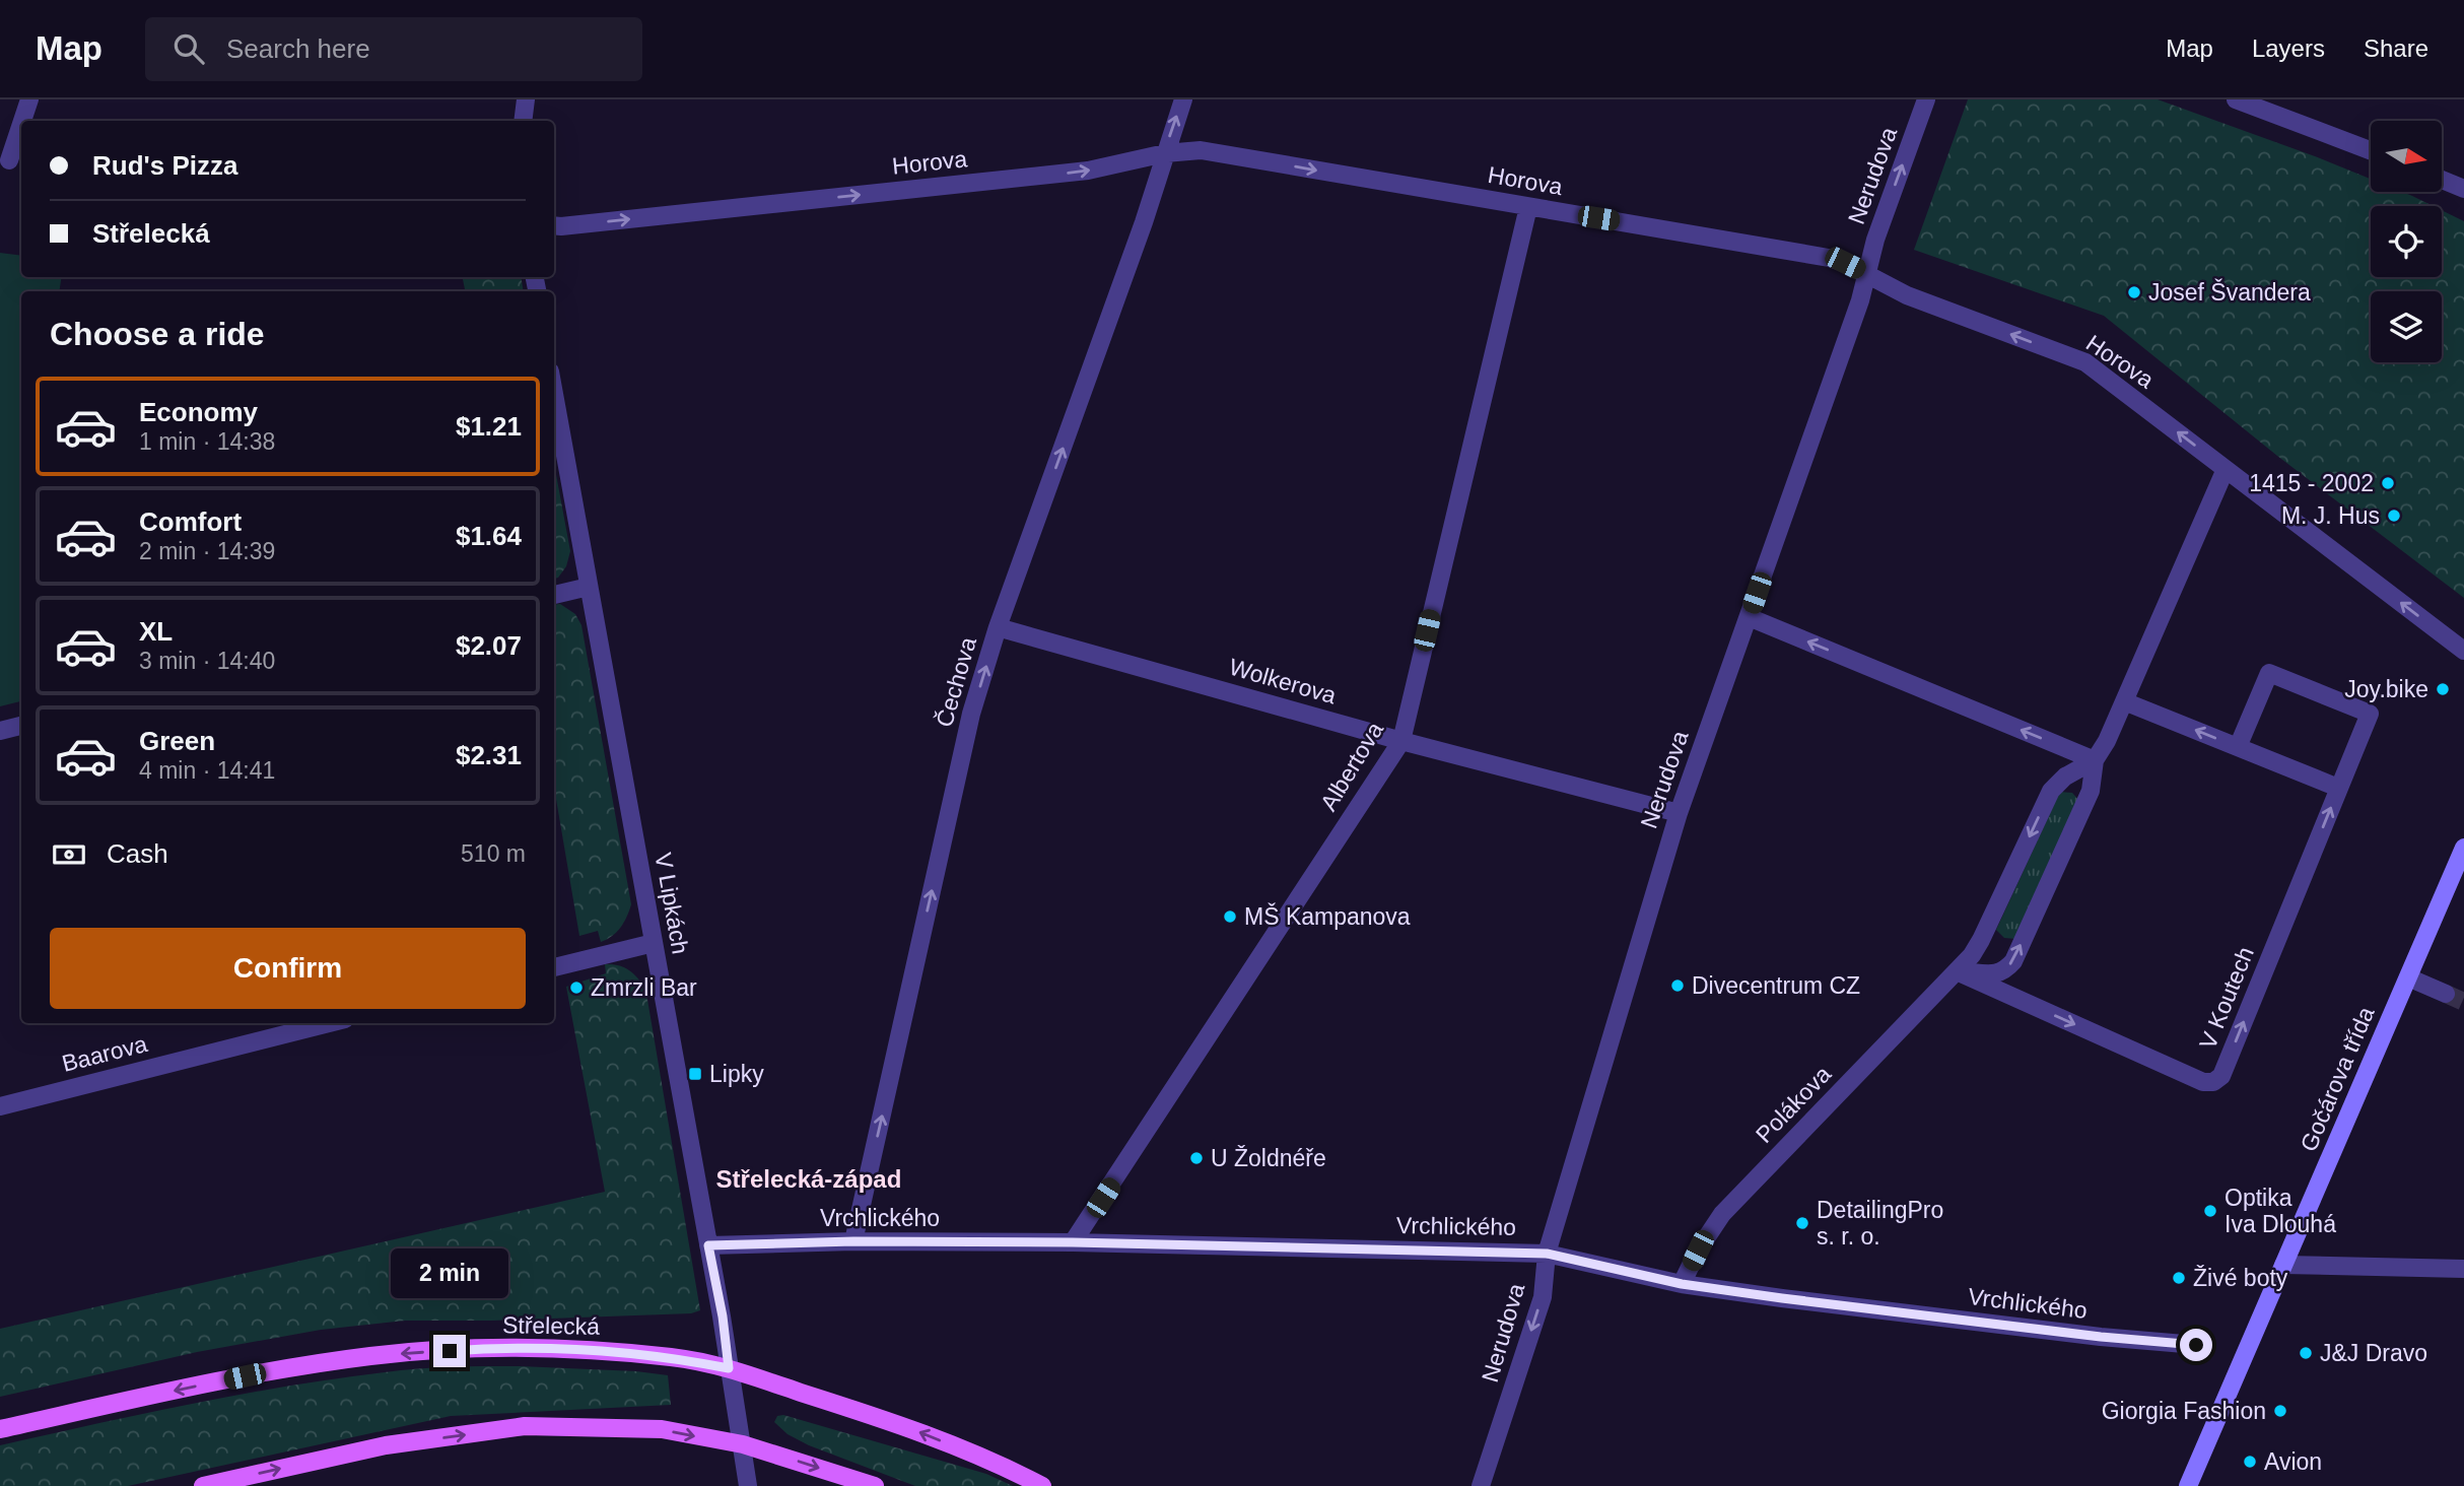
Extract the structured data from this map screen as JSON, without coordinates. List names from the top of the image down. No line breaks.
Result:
{"streets":{"main road":["Střelecká"],"street":["Horova","Nerudova","Wolkerova","Čechova","Albertova","V Lipkách","V Koutech","Baarova","Gočárova třída","Polákova","Vrchlického"]},"crossings":[["Horova","Nerudova"],["Horova","Čechova"],["Horova","Albertova"],["Nerudova","Wolkerova"],["Nerudova","Vrchlického"],["Wolkerova","Čechova"],["Wolkerova","Albertova"],["Čechova","Vrchlického"],["Albertova","Vrchlického"],["V Lipkách","Vrchlického"],["V Lipkách","Střelecká"],["V Koutech","Polákova"],["Polákova","Vrchlického"]],"one_way":["Čechova"],"districts":["Střelecká-západ"],"places":{"other":["Josef Švandera","1415 - 2002","M. J. Hus","Joy.bike","MŠ Kampanova","Divecentrum CZ","Zmrzli Bar","U Žoldnéře","Optika Iva Dlouhá","DetailingPro s. r. o.","Živé boty","J&J Dravo","Giorgia Fashion","Avion"],"transit":["Lipky"]},"north":"right","page":{"header":"Map","search":"Search here","nav":["Map","Layers","Share"],"banner":["Rud's Pizza","Střelecká"],"heading":"Choose a ride","list":[{"name":"Economy","note":"1 min · 14:38","value":"$1.21"},{"name":"Comfort","note":"2 min · 14:39","value":"$1.64"},{"name":"XL","note":"3 min · 14:40","value":"$2.07"},{"name":"Green","note":"4 min · 14:41","value":"$2.31"}],"pay":["Cash","510 m"],"buttons":"Confirm","bubble":"2 min"}}
